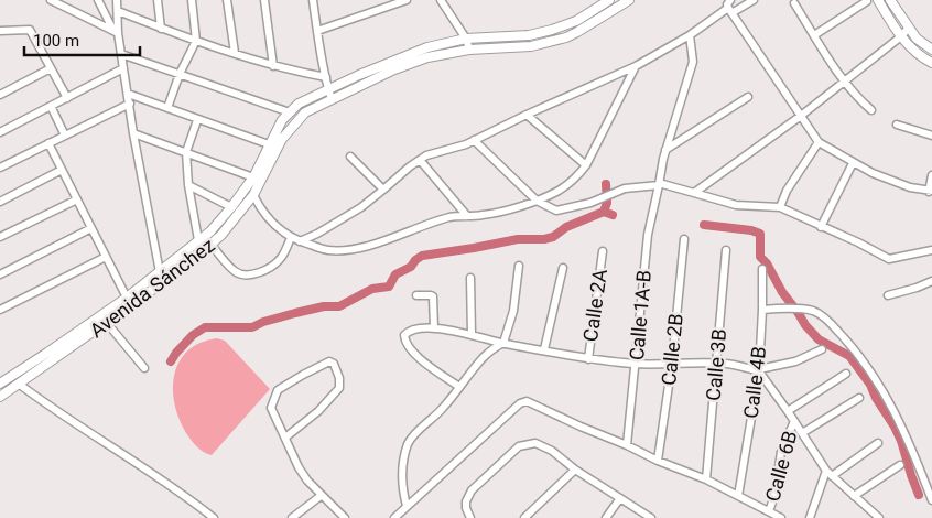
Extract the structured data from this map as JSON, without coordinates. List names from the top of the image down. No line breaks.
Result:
{"streets":{"street":["Avenida Sánchez","Calle 2A","Calle 1A-B","Calle 2B","Calle 3B","Calle 4B","Calle 6B"]},"scale_bar":"100 m"}
